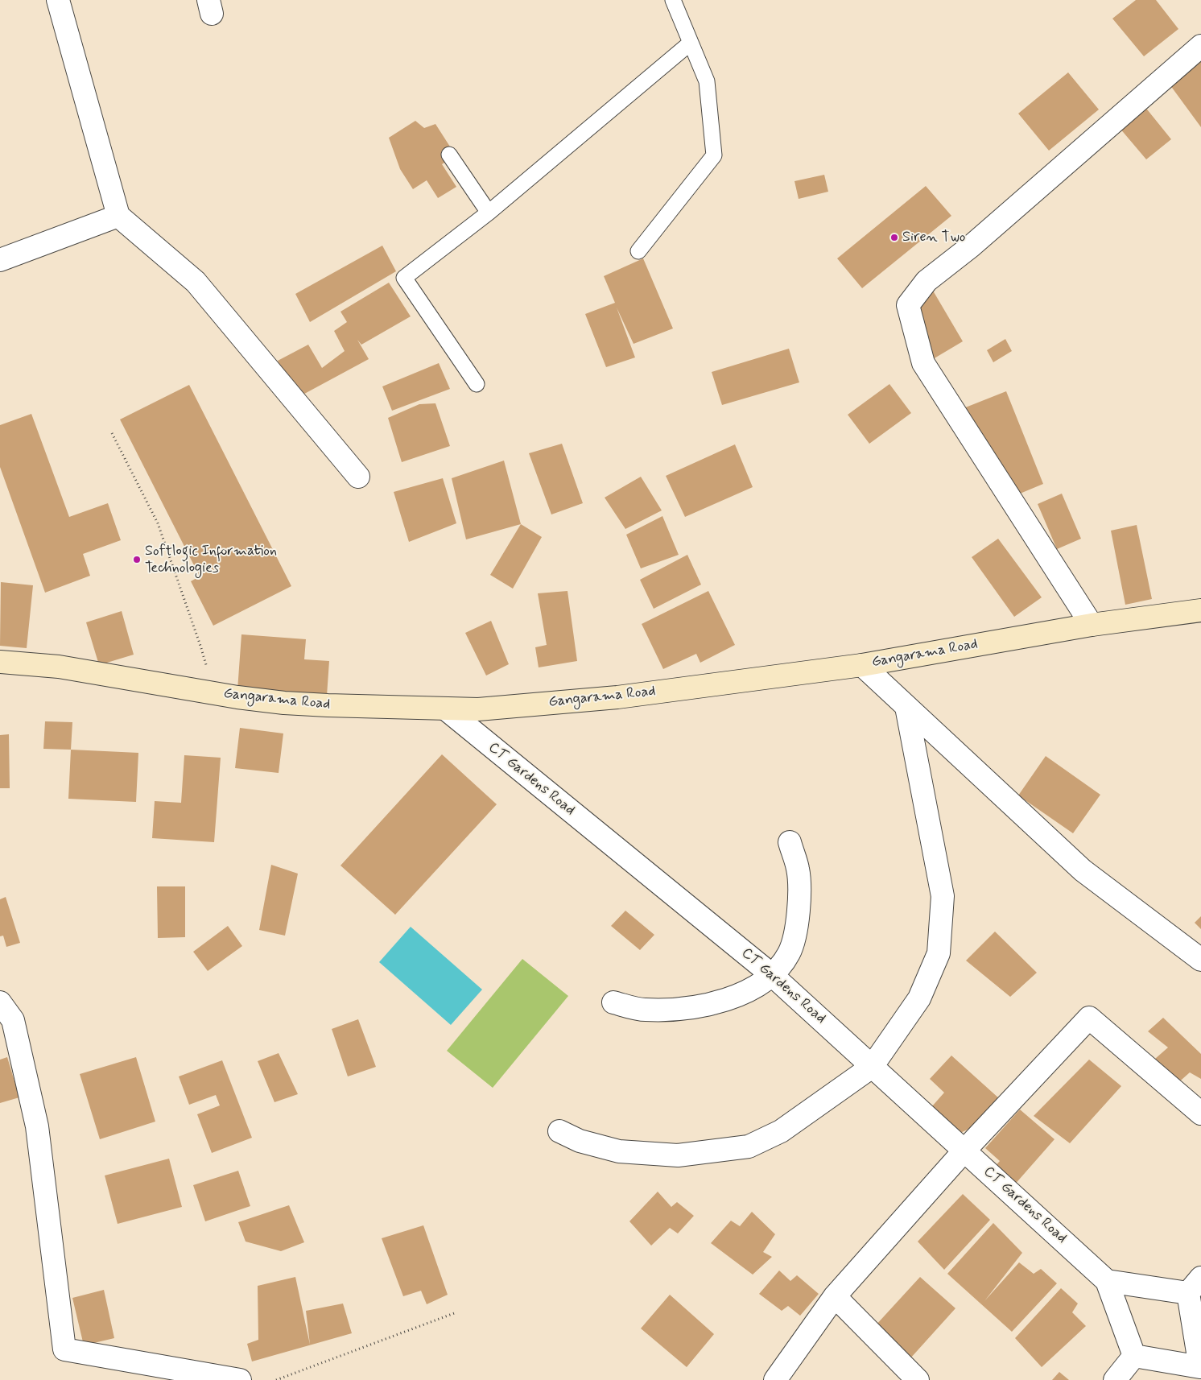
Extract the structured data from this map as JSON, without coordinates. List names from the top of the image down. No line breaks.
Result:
{"streets":{"street":["Gangarama Road","CT Gardens Road"]},"crossings":[["Gangarama Road","CT Gardens Road"]],"places":["Siren Two","Softlogic Information Technologies"]}
